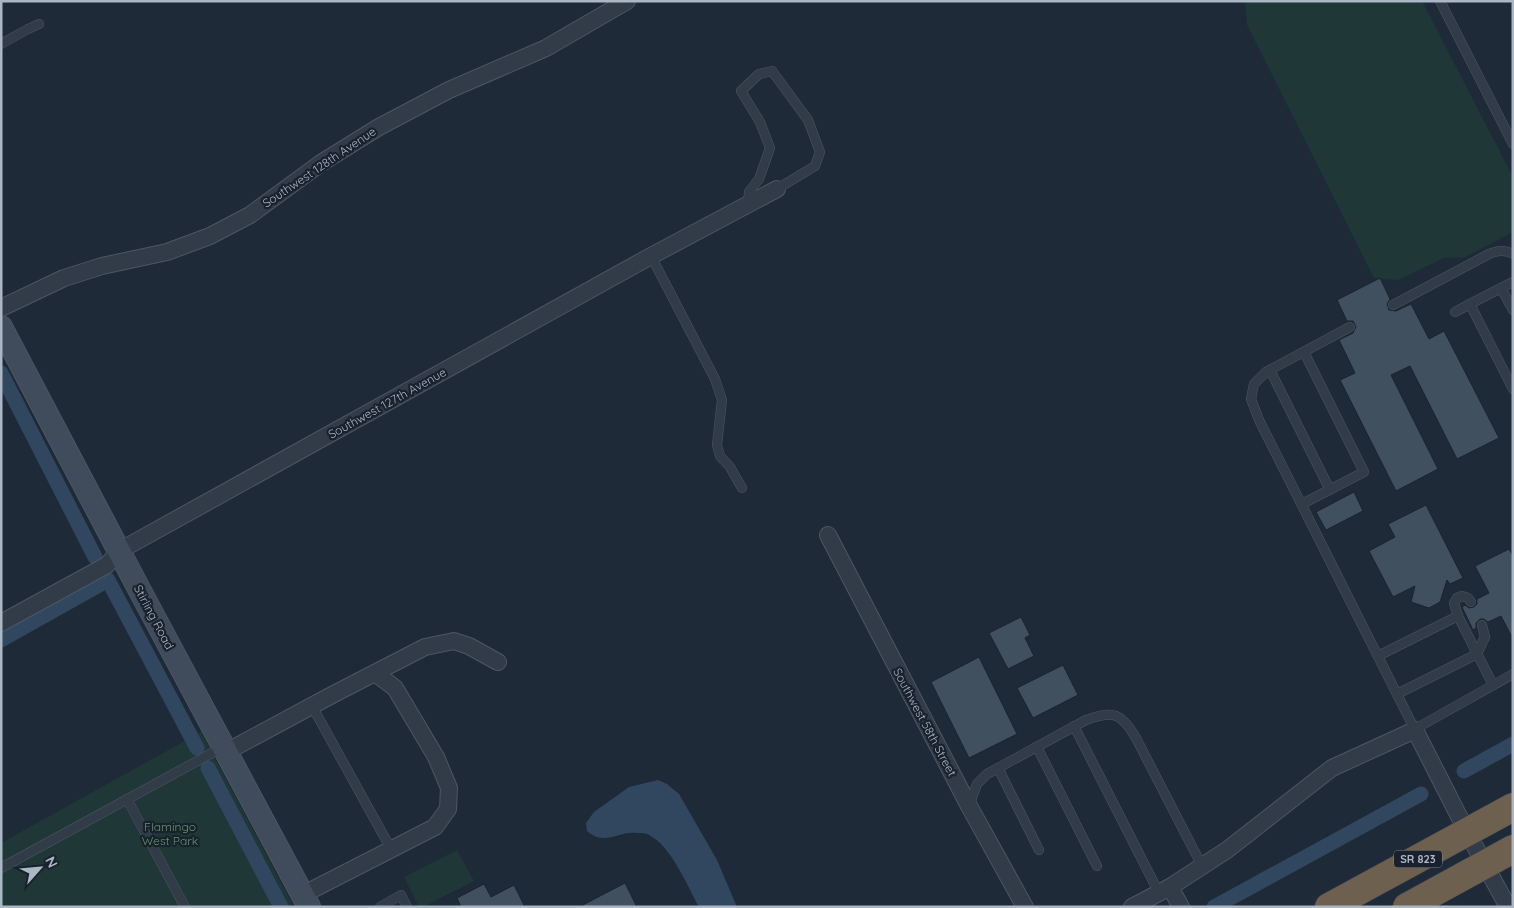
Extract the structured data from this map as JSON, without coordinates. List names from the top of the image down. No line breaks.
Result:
{"streets":{"highway":["SR 823"],"street":["Southwest 128th Avenue","Southwest 127th Avenue","Stirling Road","Southwest 58th Street"]},"crossings":[["Southwest 127th Avenue","Stirling Road"]],"parks":["Flamingo West Park"],"north":"top right"}
